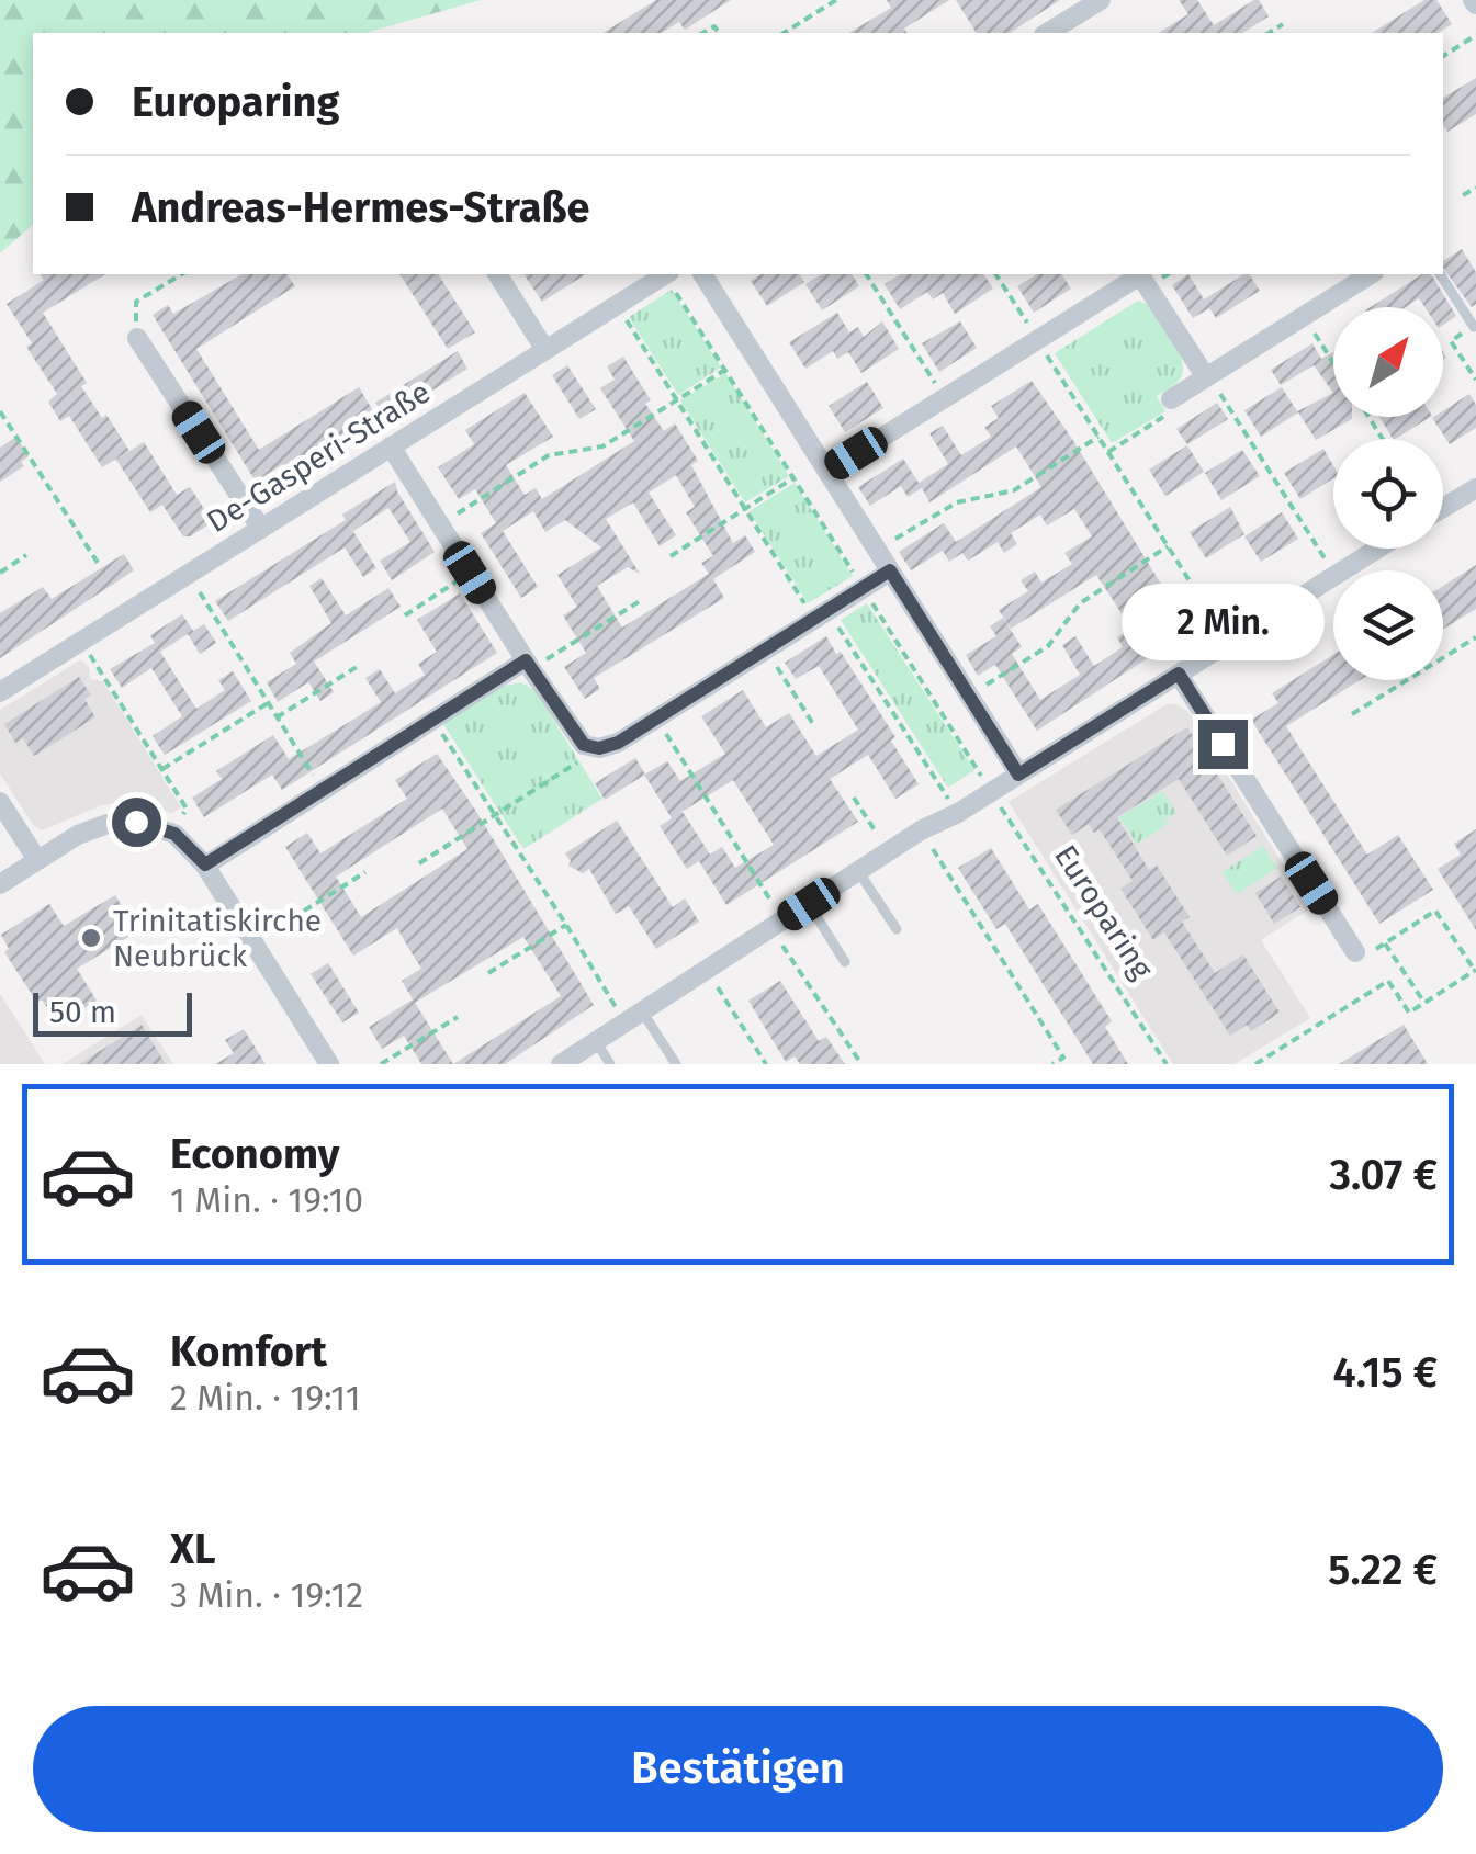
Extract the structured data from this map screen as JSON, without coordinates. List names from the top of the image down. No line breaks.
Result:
{"streets":{"street":["De-Gasperi-Straße"],"path":["Europaring"]},"places":["Trinitatiskirche Neubrück"],"scale_bar":"50 m","north":"top right","page":{"banner":["Europaring","Andreas-Hermes-Straße"],"bubble":"2 Min.","scale":"50 m","list":[{"name":"Economy","note":"1 Min. · 19:10","value":"3.07 €"},{"name":"Komfort","note":"2 Min. · 19:11","value":"4.15 €"},{"name":"XL","note":"3 Min. · 19:12","value":"5.22 €"}],"buttons":"Bestätigen"}}
